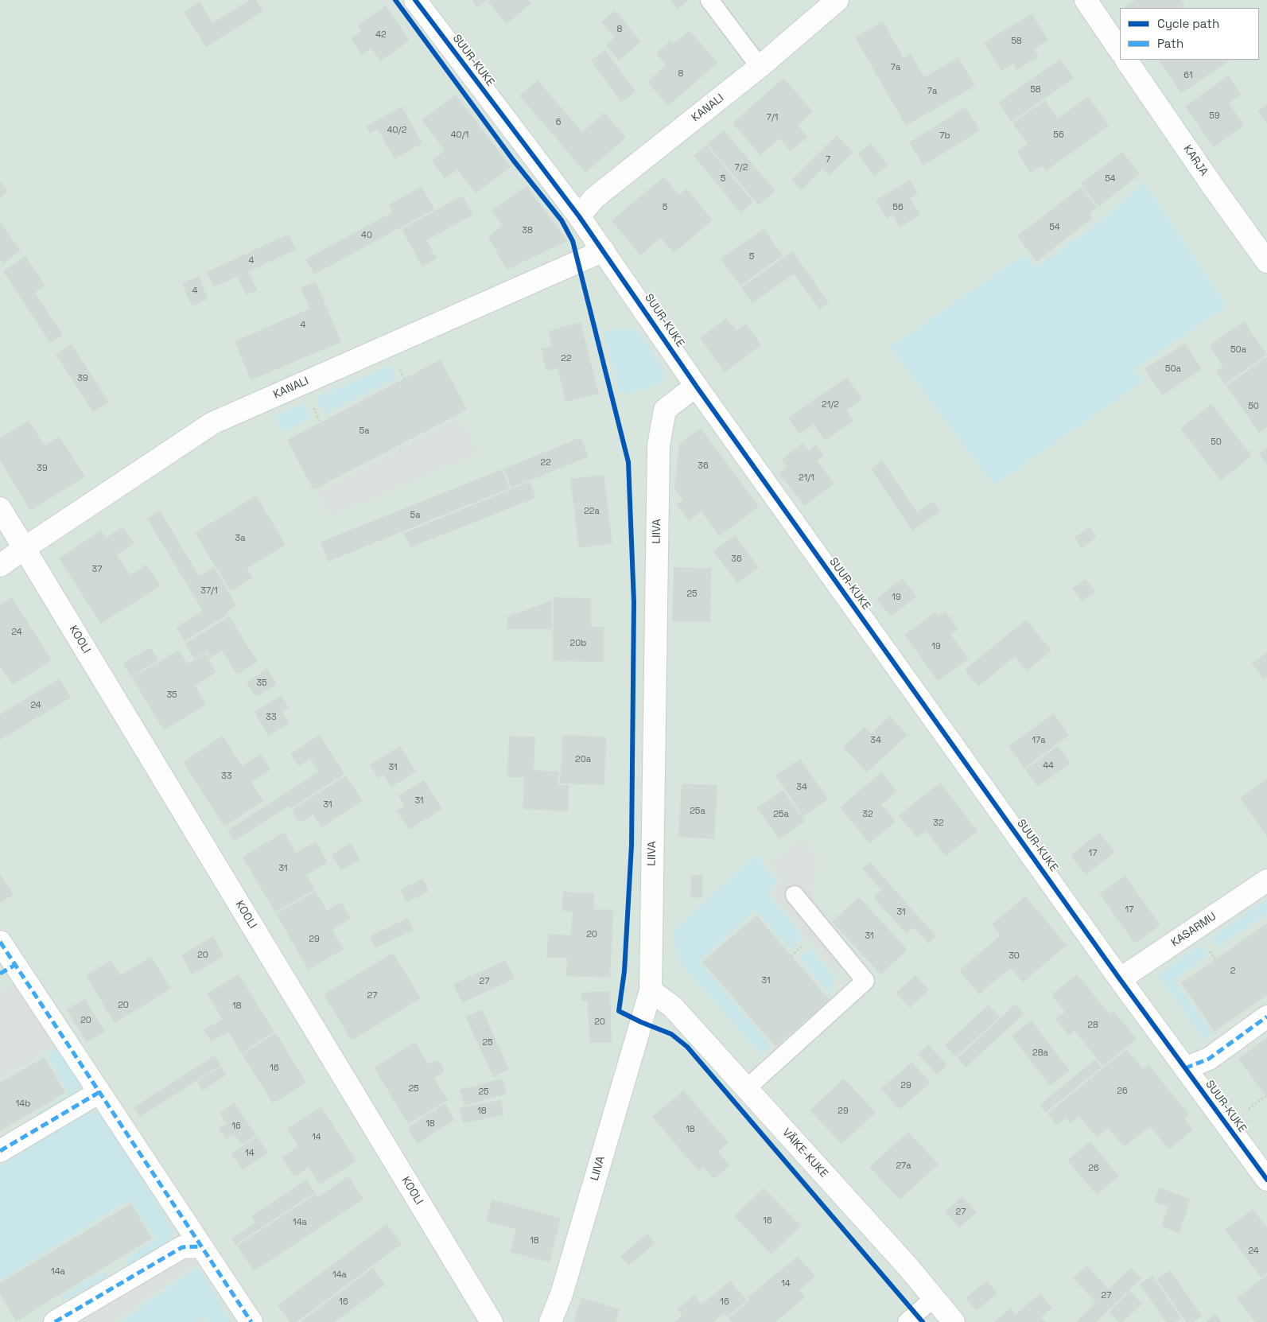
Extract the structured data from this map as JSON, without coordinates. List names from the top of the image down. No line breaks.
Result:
{"streets":{"street":["SUUR-KUKE","KANALI","KARJA","LIIVA","KOOLI","KASARMU","VÄIKE-KUKE"]},"crossings":[["SUUR-KUKE","KANALI"],["SUUR-KUKE","LIIVA"],["SUUR-KUKE","KASARMU"],["KANALI","KOOLI"],["LIIVA","VÄIKE-KUKE"]],"house_numbers":["8","42","58","7a","8","61","58","7a","59","7/1","6","40/2","40/1","56","7b","7","7/2","5","54","5","56","54","38","40","5","4","4","4","50a","22","50a","39","21/2","50","5a","50","22","36","39","21/1","22a","5a","3a","36","37","37/1","25","19","24","20b","19","35","35","24","33","34","17a","20a","44","31","33","34","31","31","25a","25a","32","32","17","31","17","31","20","31","29","20","30","2","31","27","27","20","18","20","20","28","25","28a","16","29","25","26","25","14b","18","29","18","16","18","14","14","27a","26","27","16","14a","18","24","14a","14a","14","27","16","16"],"legend":["Cycle path","Path"]}
